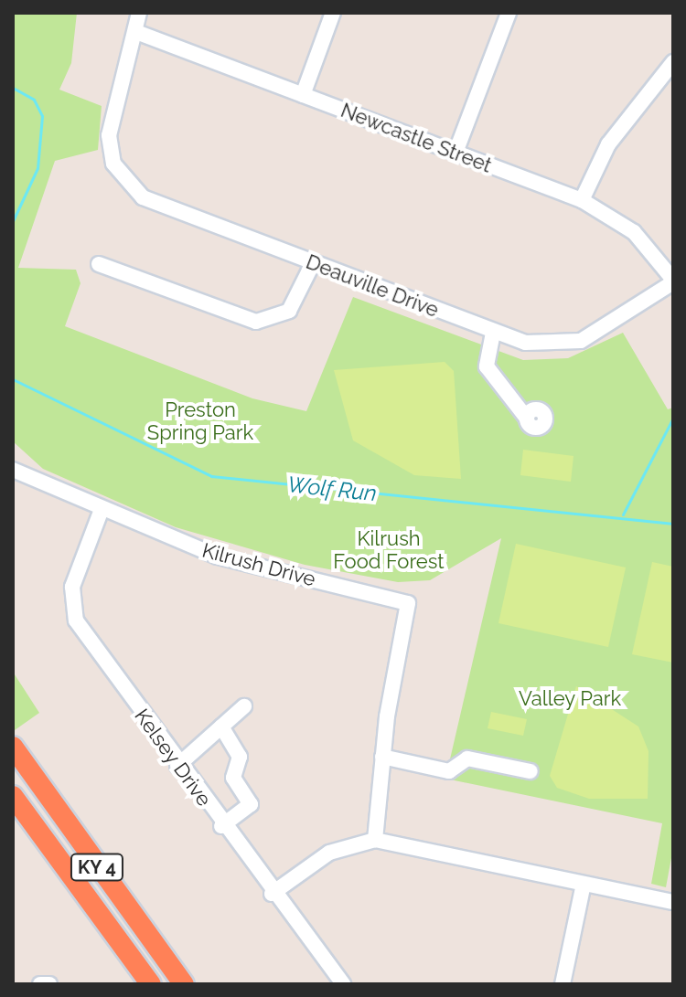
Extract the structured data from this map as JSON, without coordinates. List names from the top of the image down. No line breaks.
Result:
{"streets":{"highway":["KY 4"],"street":["Newcastle Street","Deauville Drive","Kilrush Drive","Kelsey Drive"]},"crossings":[["Newcastle Street","Deauville Drive"],["Kilrush Drive","Kelsey Drive"]],"water":["Wolf Run"],"parks":["Preston Spring Park","Kilrush Food Forest","Valley Park"]}
